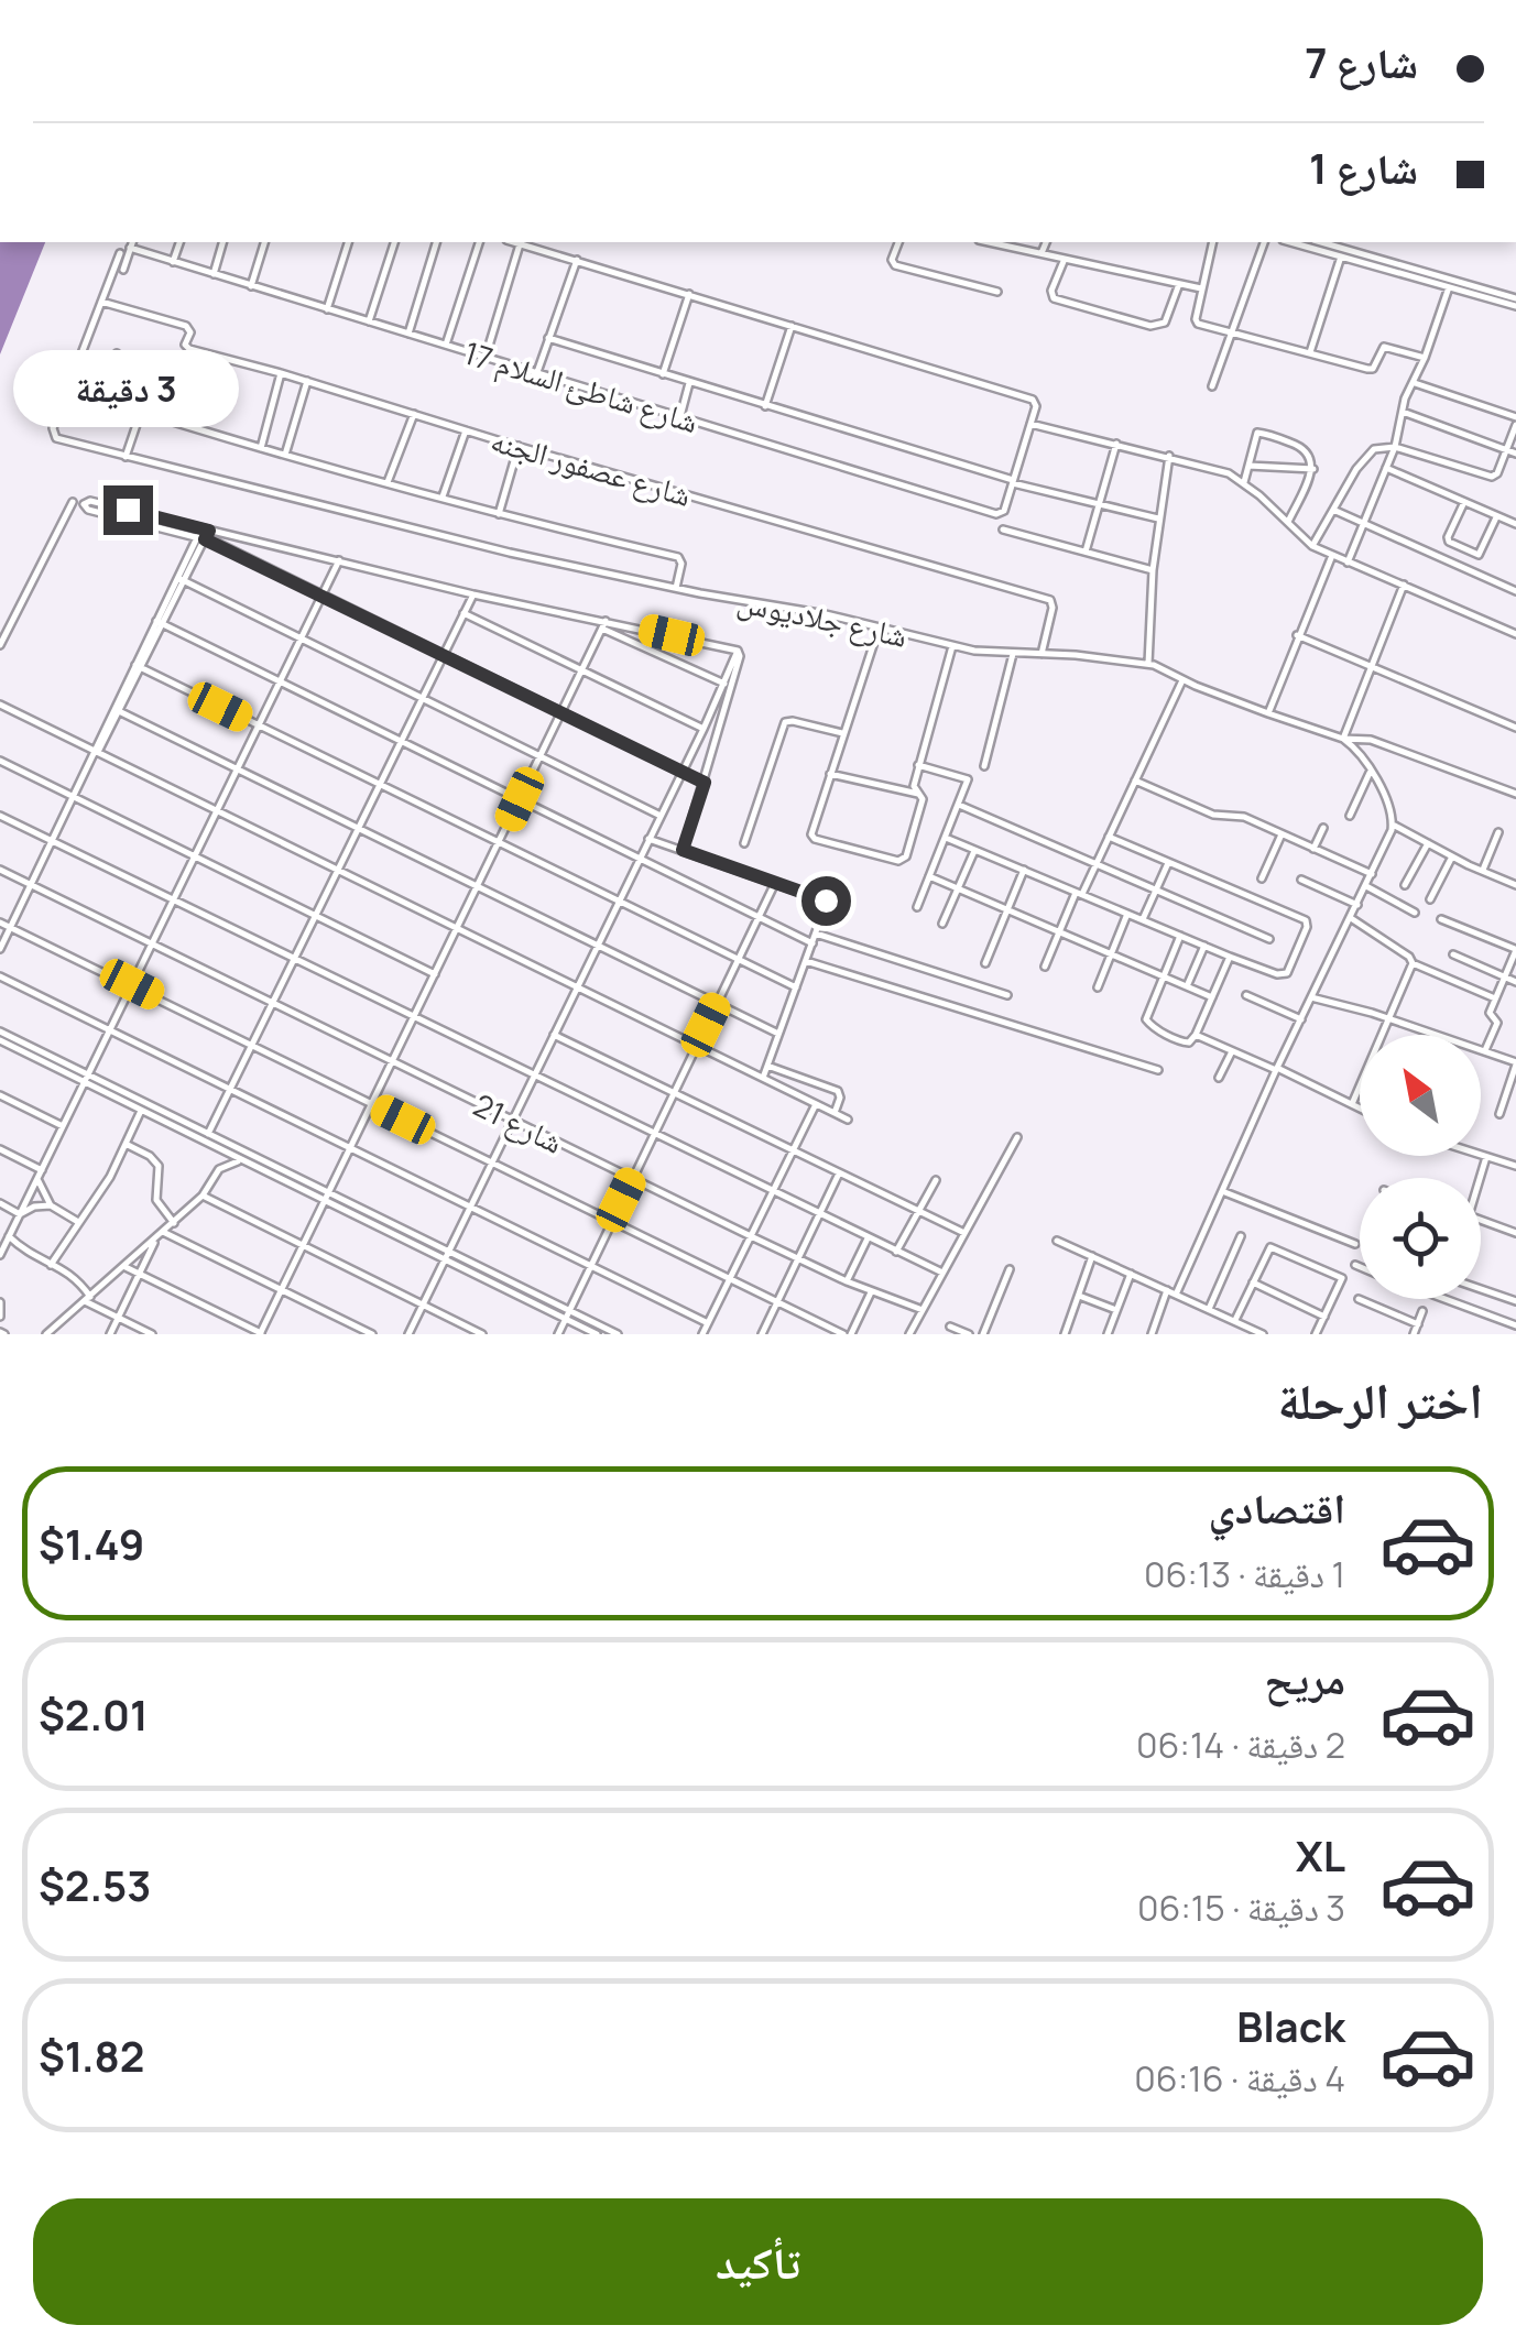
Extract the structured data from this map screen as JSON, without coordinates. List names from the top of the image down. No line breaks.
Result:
{"streets":{"street":["شارع شاطئ السلام 17","شارع عصفور الجنه","شارع جلاديوس","شارع 21"]},"crossings":[["شارع عصفور الجنه","شارع جلاديوس"]],"north":"top left","page":{"banner":["شارع 7","شارع 1"],"bubble":"3 دقيقة","heading":"اختر الرحلة","list":[{"name":"اقتصادي","note":"1 دقيقة · 06:13","value":"$1.49"},{"name":"مريح","note":"2 دقيقة · 06:14","value":"$2.01"},{"name":"XL","note":"3 دقيقة · 06:15","value":"$2.53"},{"name":"Black","note":"4 دقيقة · 06:16","value":"$1.82"}],"buttons":"تأكيد"}}
